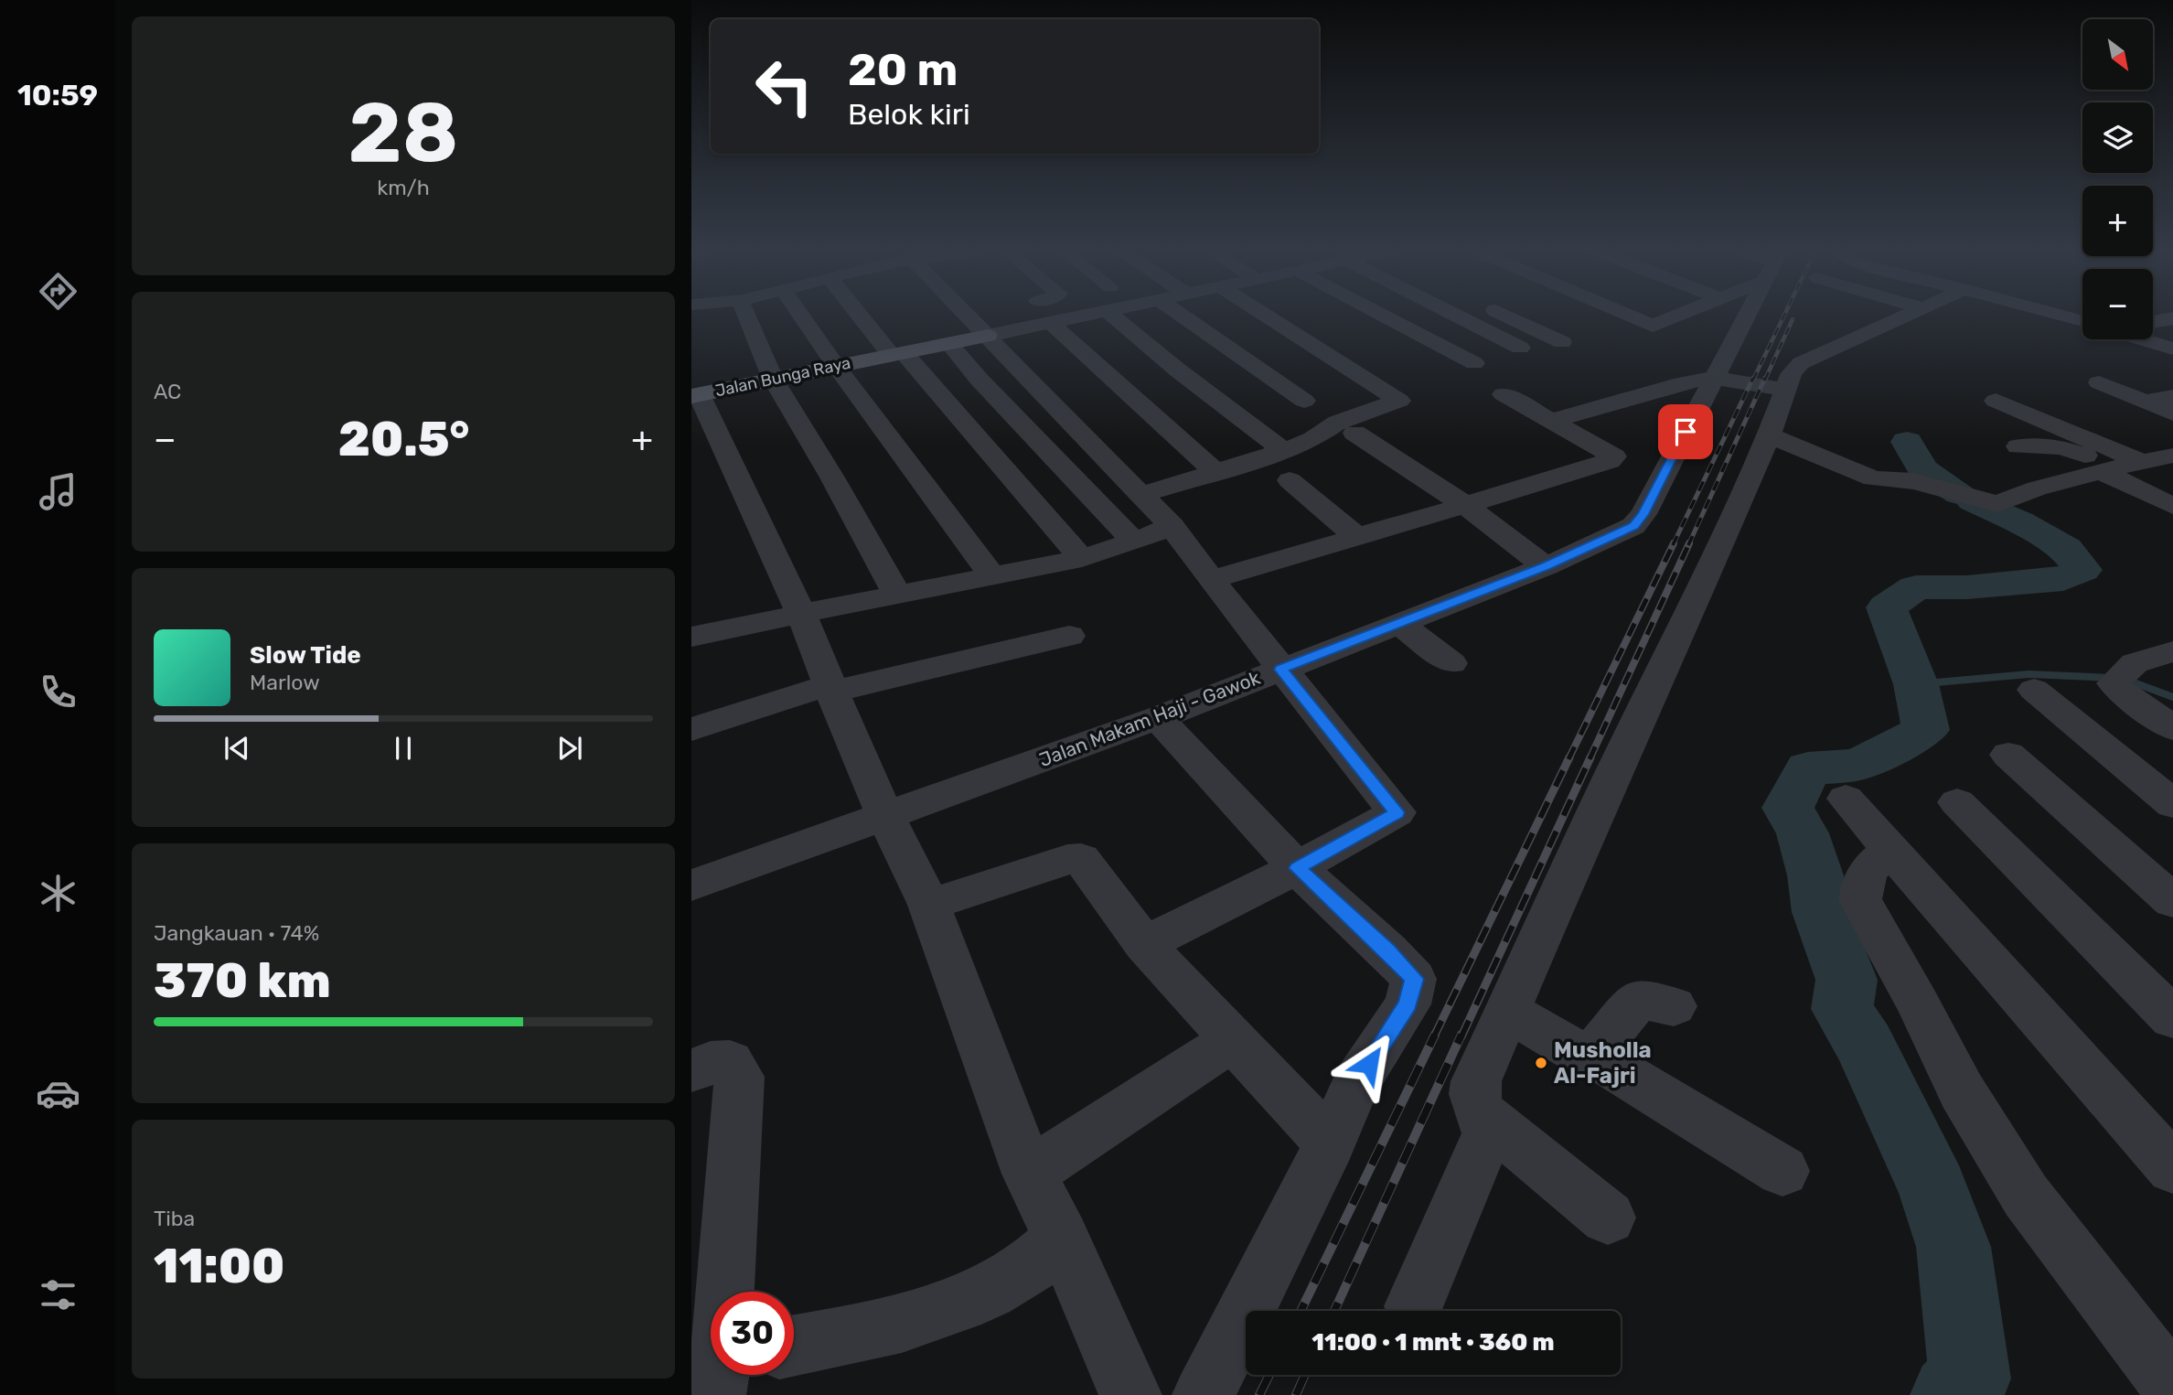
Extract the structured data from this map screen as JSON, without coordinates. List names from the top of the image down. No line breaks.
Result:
{"streets":{"main road":["Jalan Bunga Raya"],"street":["Jalan Makam Haji - Gawok"]},"places":["Musholla Al-Fajri"],"north":"bottom right","page":{"tabs":"10:59","tile":[["28","km/h"],"AC",["Jangkauan · 74%","370 km"],["Tiba","11:00"]],"map_buttons":["+","−"],"turn":["20 m","Belok kiri"],"heat":["−","20.5°","+"],"song":["Slow Tide","Marlow"],"limit":"30","trip":"11:00 · 1 mnt · 360 m"}}
